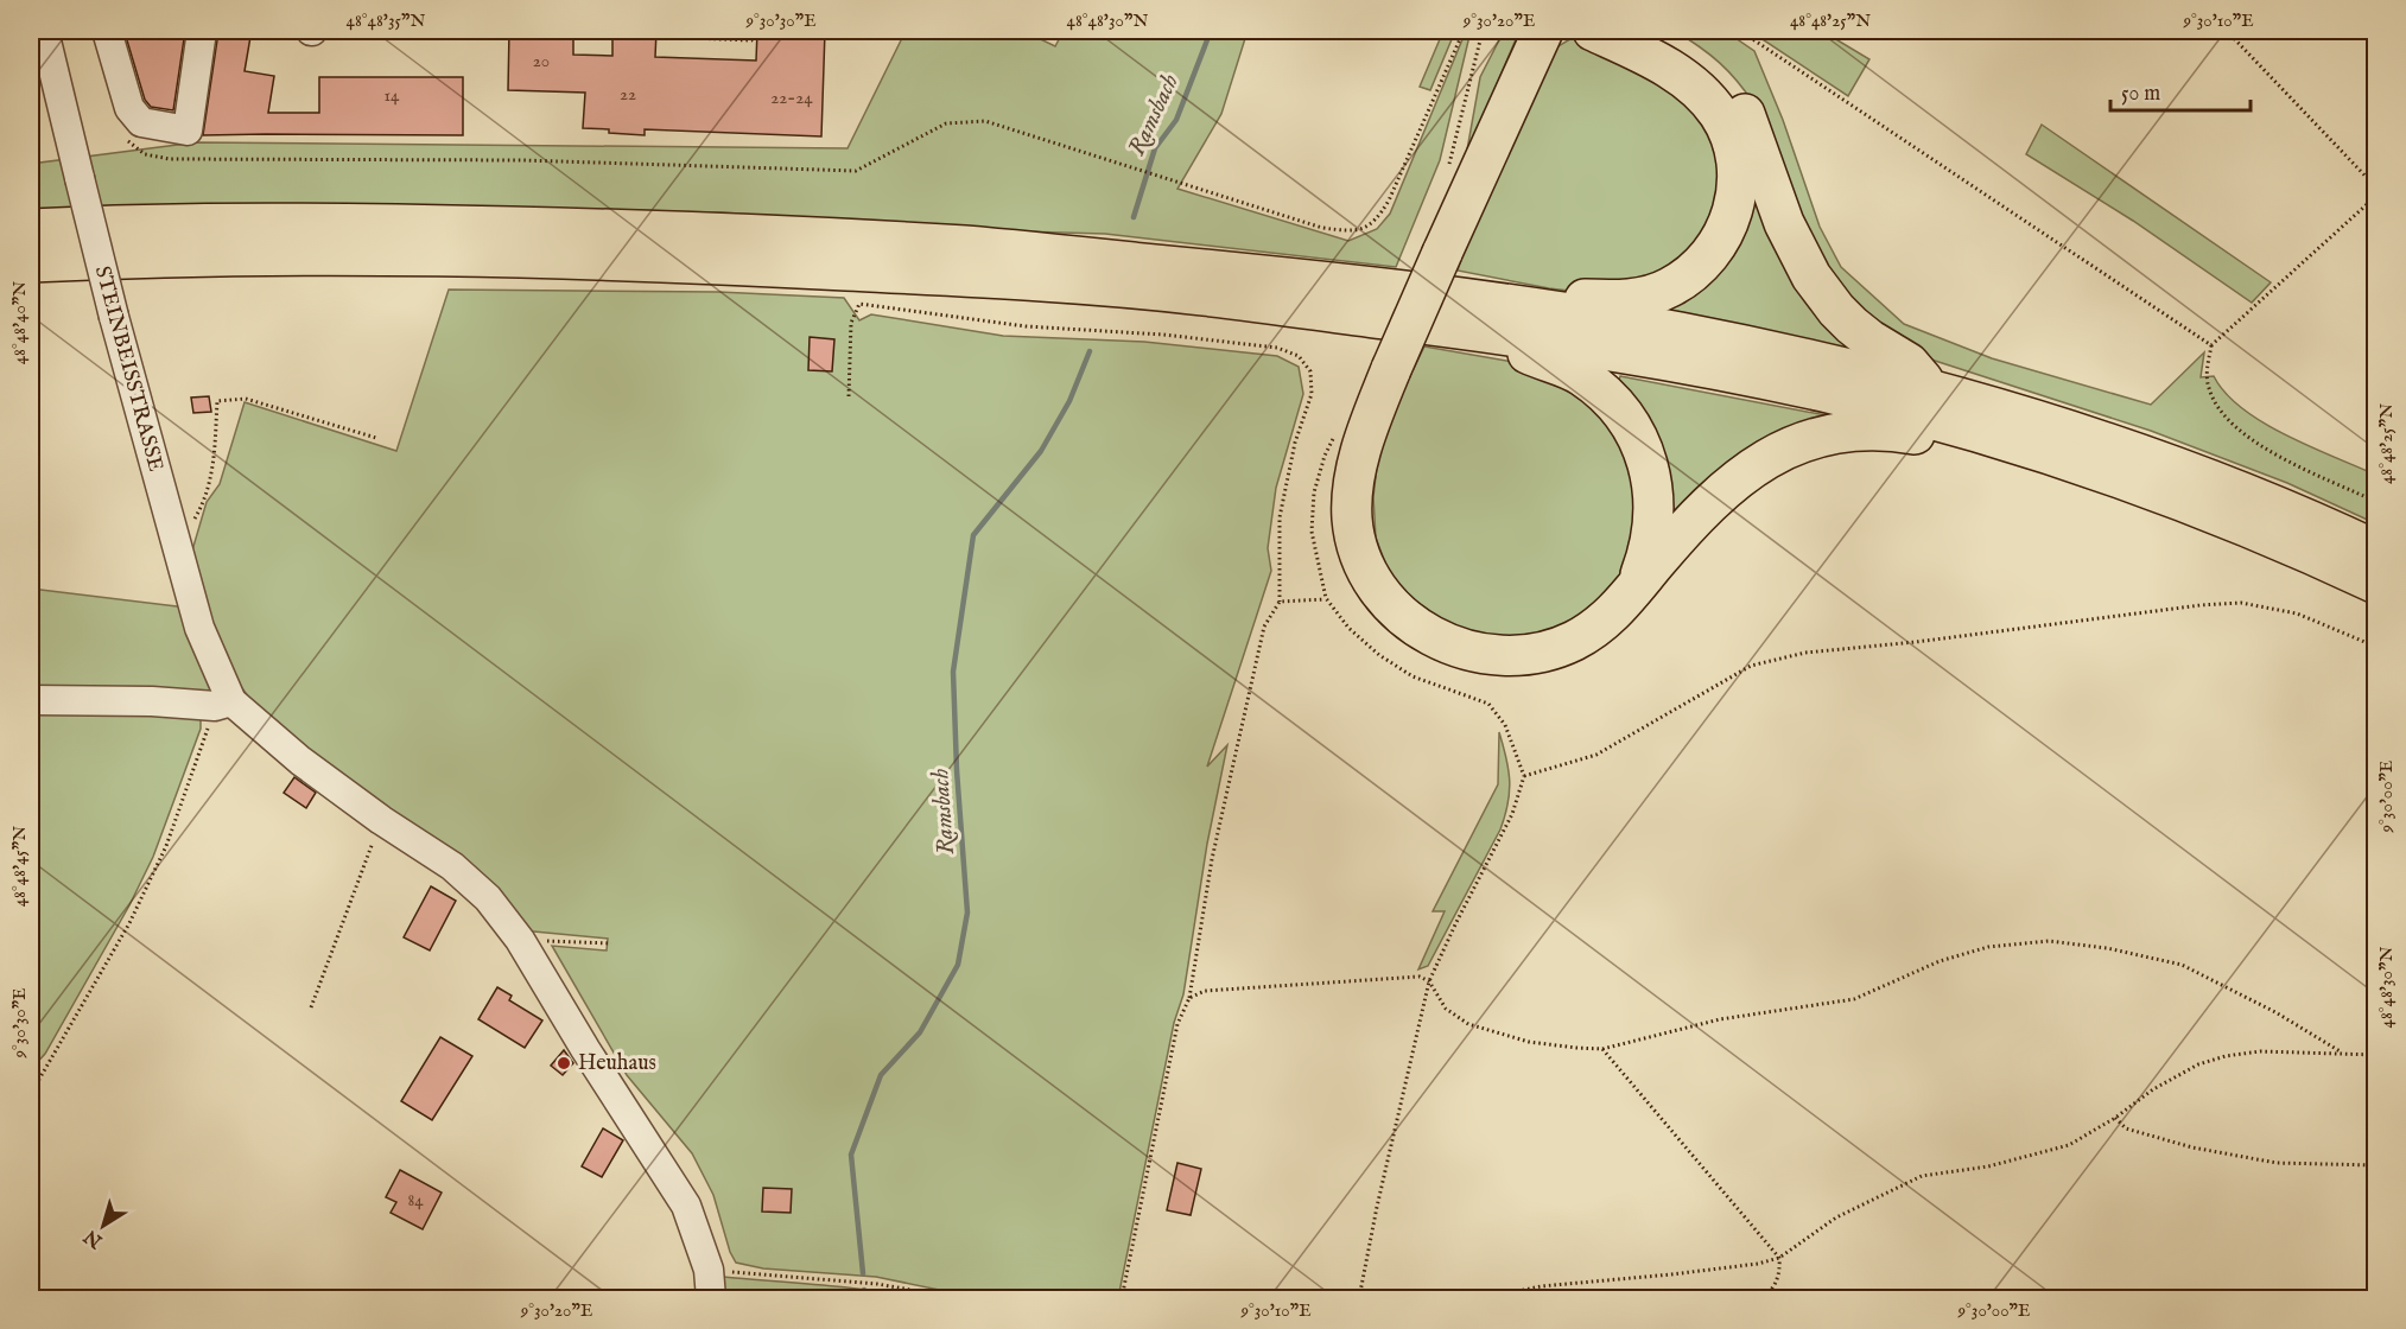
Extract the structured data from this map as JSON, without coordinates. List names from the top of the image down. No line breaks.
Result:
{"streets":{"street":["STEINBEISSTRASSE"]},"water":["Ramsbach"],"places":["Heuhaus"],"house_numbers":["20","22","14","22-24","84"],"scale_bar":"50 m","north":"bottom left","coordinates":["48°48'35\"N","9°30'30\"E","48°48'30\"N","9°30'20\"E","48°48'25\"N","9°30'10\"E","48°48'40\"N","9°30'00\"E","48°48'45\"N"]}
